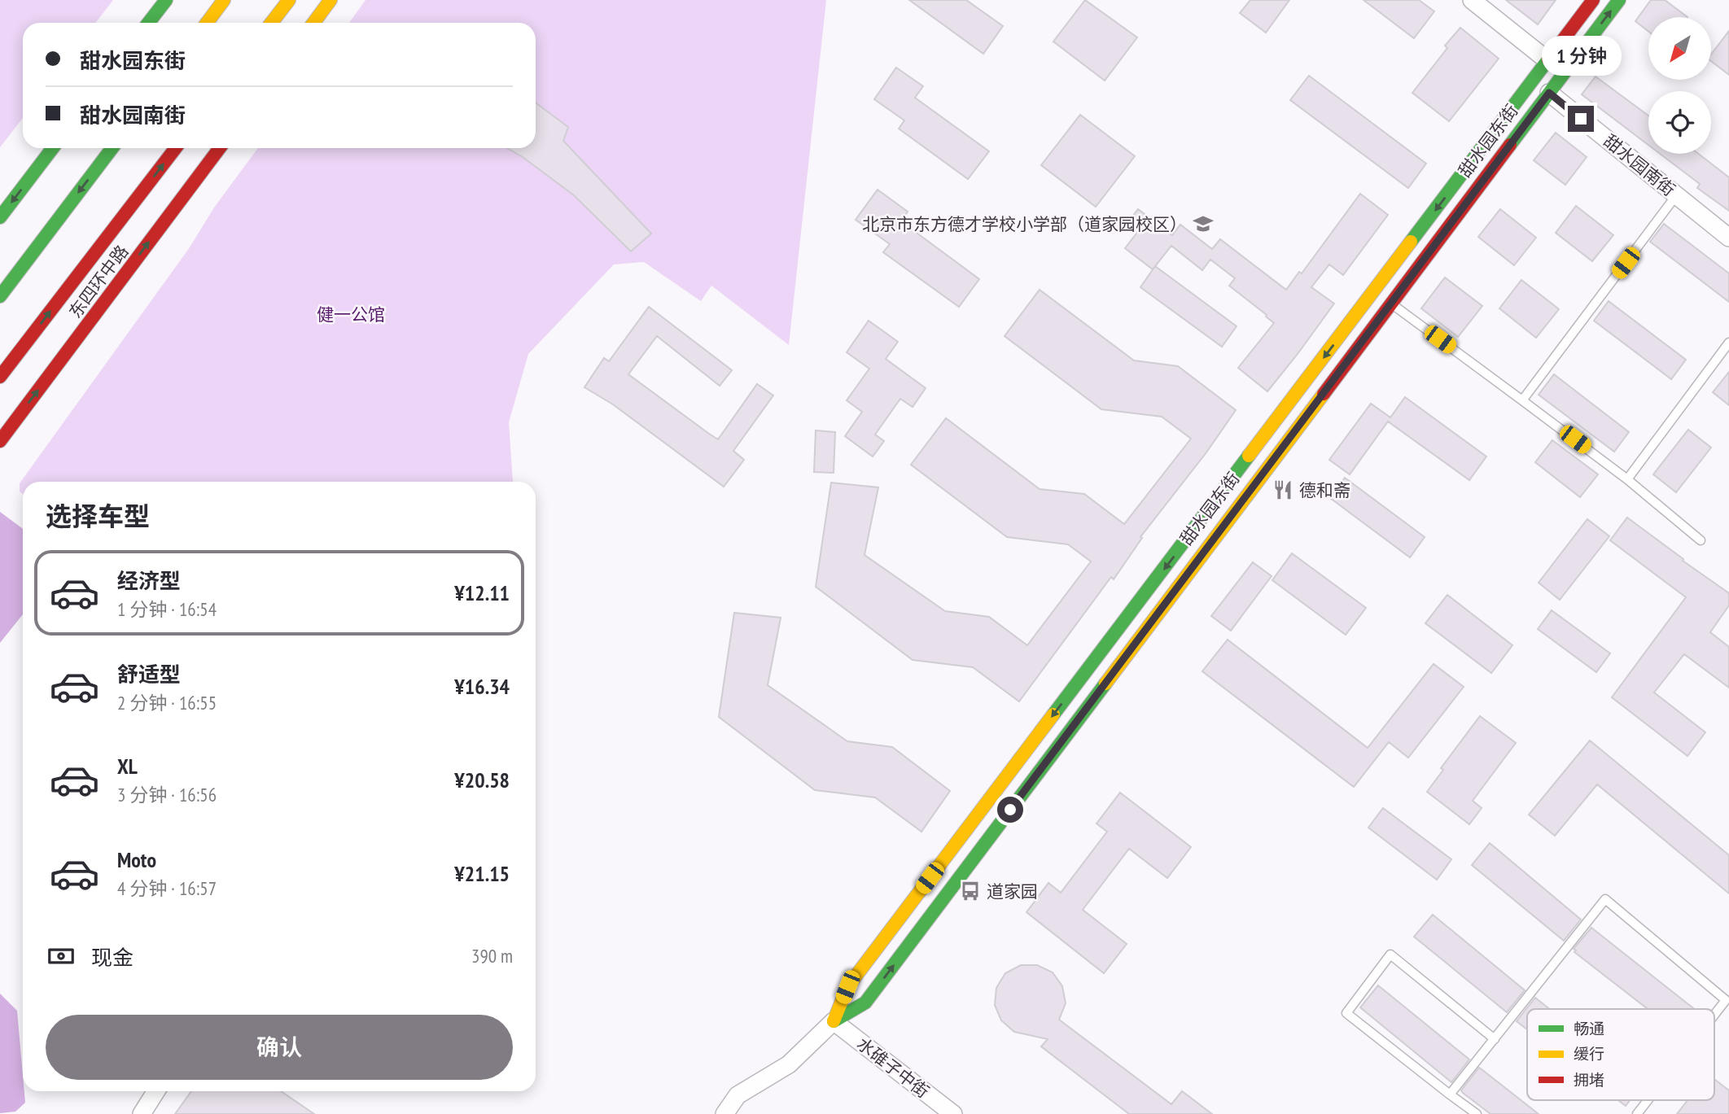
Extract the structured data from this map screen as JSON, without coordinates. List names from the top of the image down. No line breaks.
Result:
{"streets":{"main road":["甜水园东街","东四环中路"],"street":["甜水园南街","水碓子中街"]},"crossings":[["甜水园东街","甜水园南街"],["甜水园东街","水碓子中街"]],"parks":["健一公馆"],"places":{"school or university":["北京市东方德才学校小学部（道家园校区）"],"restaurant":["德和斋"],"bus stop":["道家园"]},"legend":["畅通","缓行","拥堵"],"north":"bottom left","page":{"banner":["甜水园东街","甜水园南街"],"bubble":"1 分钟","heading":"选择车型","list":[{"name":"经济型","note":"1 分钟 · 16:54","value":"¥12.11"},{"name":"舒适型","note":"2 分钟 · 16:55","value":"¥16.34"},{"name":"XL","note":"3 分钟 · 16:56","value":"¥20.58"},{"name":"Moto","note":"4 分钟 · 16:57","value":"¥21.15"}],"pay":["现金","390 m"],"buttons":"确认"}}
